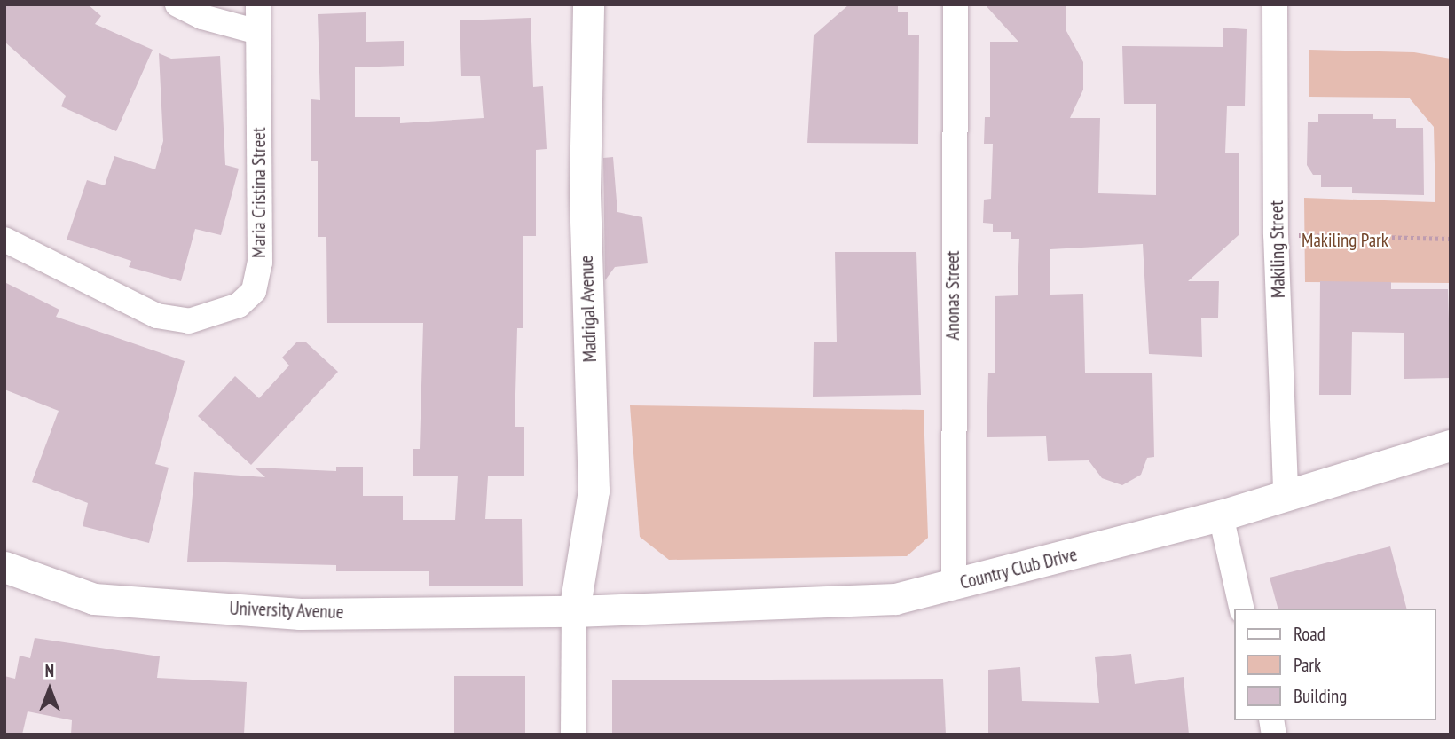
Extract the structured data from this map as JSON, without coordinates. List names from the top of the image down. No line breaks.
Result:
{"streets":{"street":["Maria Cristina Street","Makiling Street","Anonas Street","Madrigal Avenue","Country Club Drive","University Avenue"]},"crossings":[["Makiling Street","Country Club Drive"],["Anonas Street","Country Club Drive"],["Madrigal Avenue","Country Club Drive"],["Madrigal Avenue","University Avenue"],["Country Club Drive","University Avenue"]],"parks":["Makiling Park"],"legend":["Road","Park","Building"],"north":"top"}
